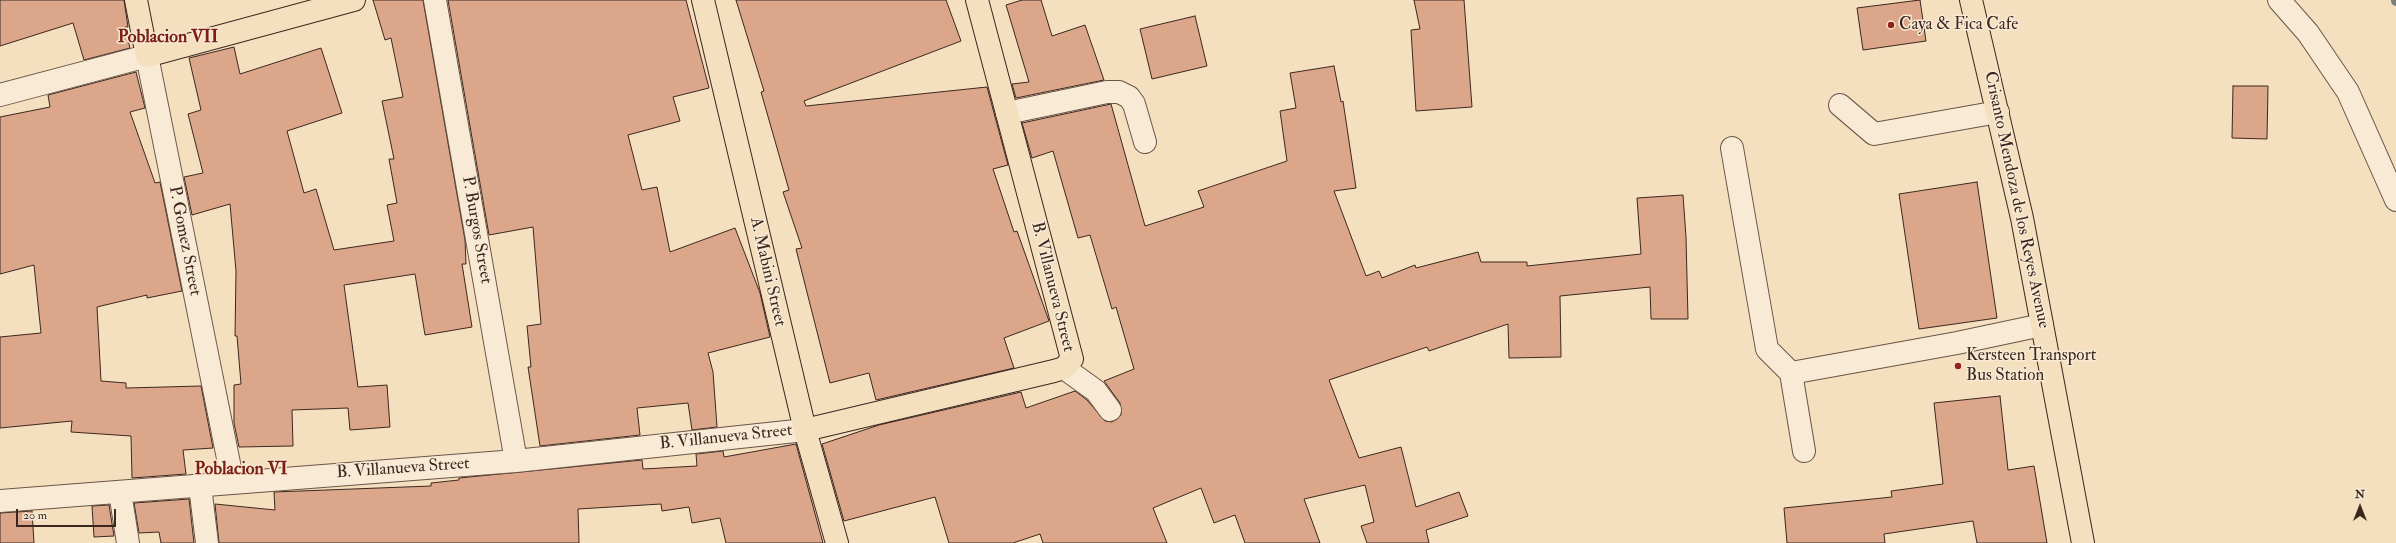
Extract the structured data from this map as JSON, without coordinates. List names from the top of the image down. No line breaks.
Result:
{"streets":{"main road":["Crisanto Mendoza de los Reyes Avenue","P. Gomez Street","A. Mabini Street","B. Villanueva Street"],"street":["P. Burgos Street"]},"crossings":[["P. Burgos Street","B. Villanueva Street"],["P. Gomez Street","B. Villanueva Street"],["A. Mabini Street","B. Villanueva Street"]],"districts":["Poblacion VII","Poblacion VI"],"places":["Caya & Fica Cafe","Kersteen Transport Bus Station"],"scale_bar":"20 m","north":"top"}
